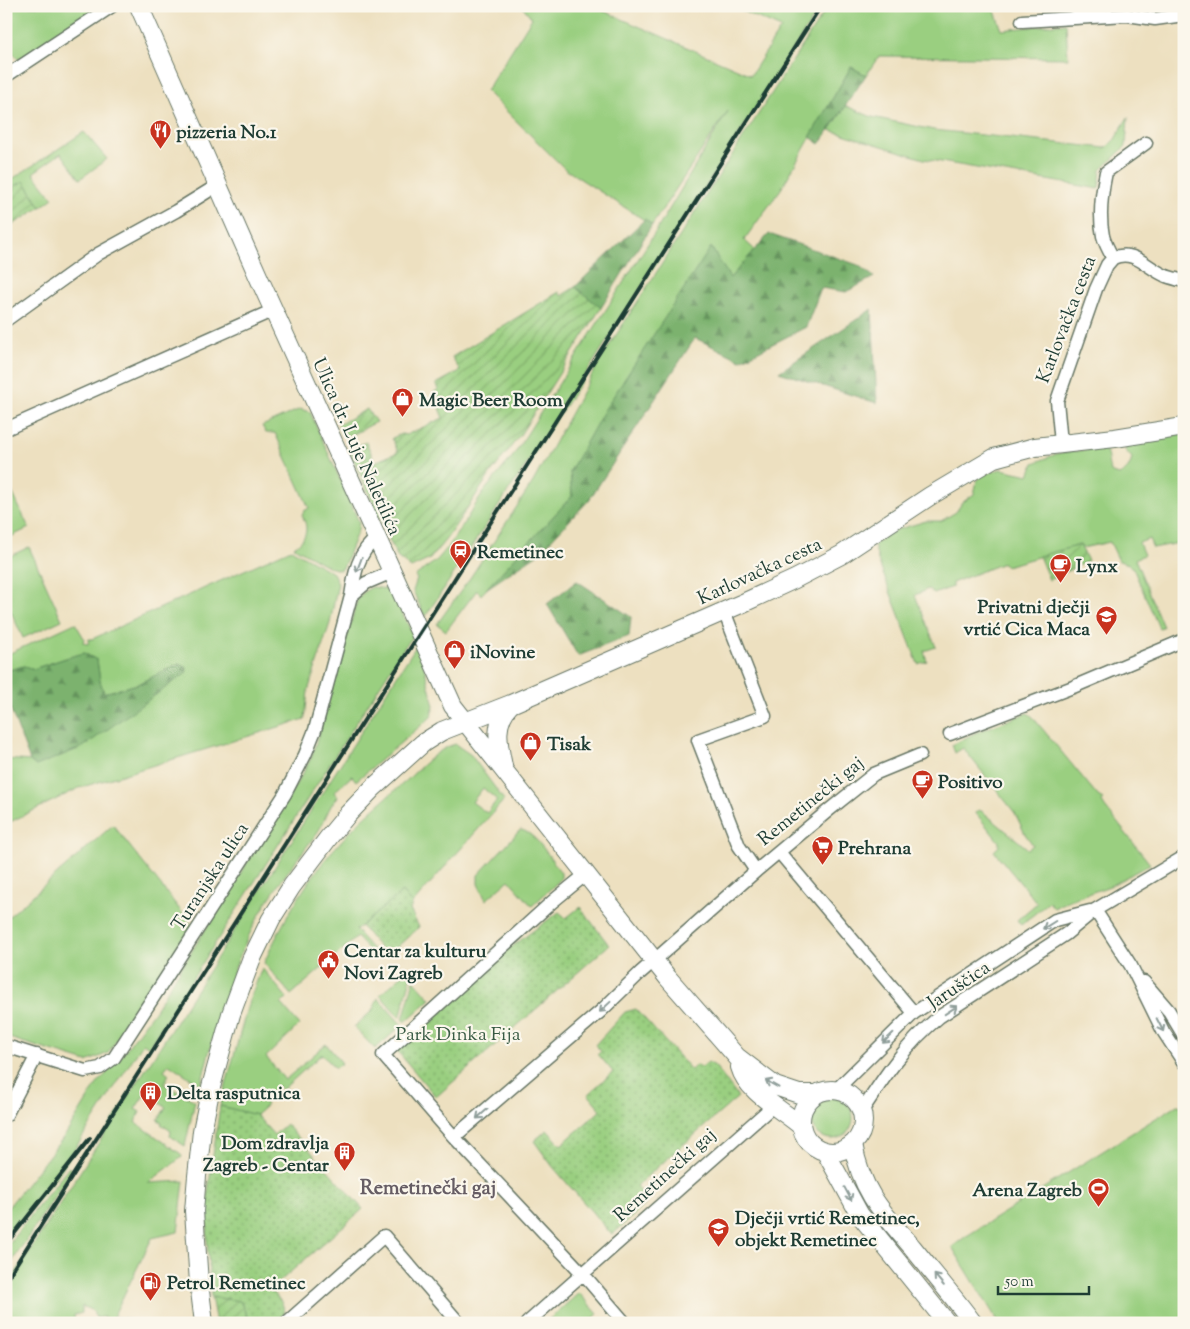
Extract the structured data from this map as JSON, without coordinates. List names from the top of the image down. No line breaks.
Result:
{"streets":{"main road":["Karlovačka cesta","Ulica dr. Luje Naletilića"],"street":["Remetinečki gaj","Turanjska ulica","Jaruščica"]},"crossings":[["Karlovačka cesta","Ulica dr. Luje Naletilića"],["Karlovačka cesta","Remetinečki gaj"],["Ulica dr. Luje Naletilića","Turanjska ulica"],["Remetinečki gaj","Jaruščica"]],"districts":["Remetinečki gaj"],"parks":["Park Dinka Fija"],"places":{"restaurant":["pizzeria No.1"],"shop":["Magic Beer Room","iNovine","Tisak"],"station":["Remetinec"],"cafe":["Lynx","Positivo"],"school or university":["Privatni dječji vrtić Cica Maca","Dječji vrtić Remetinec, objekt Remetinec"],"supermarket":["Prehrana"],"public building":["Centar za kulturu Novi Zagreb"],"building":["Delta rasputnica","Dom zdravlja Zagreb - Centar"],"sports":["Arena Zagreb"],"fuel station":["Petrol Remetinec"]},"scale_bar":"50 m"}
